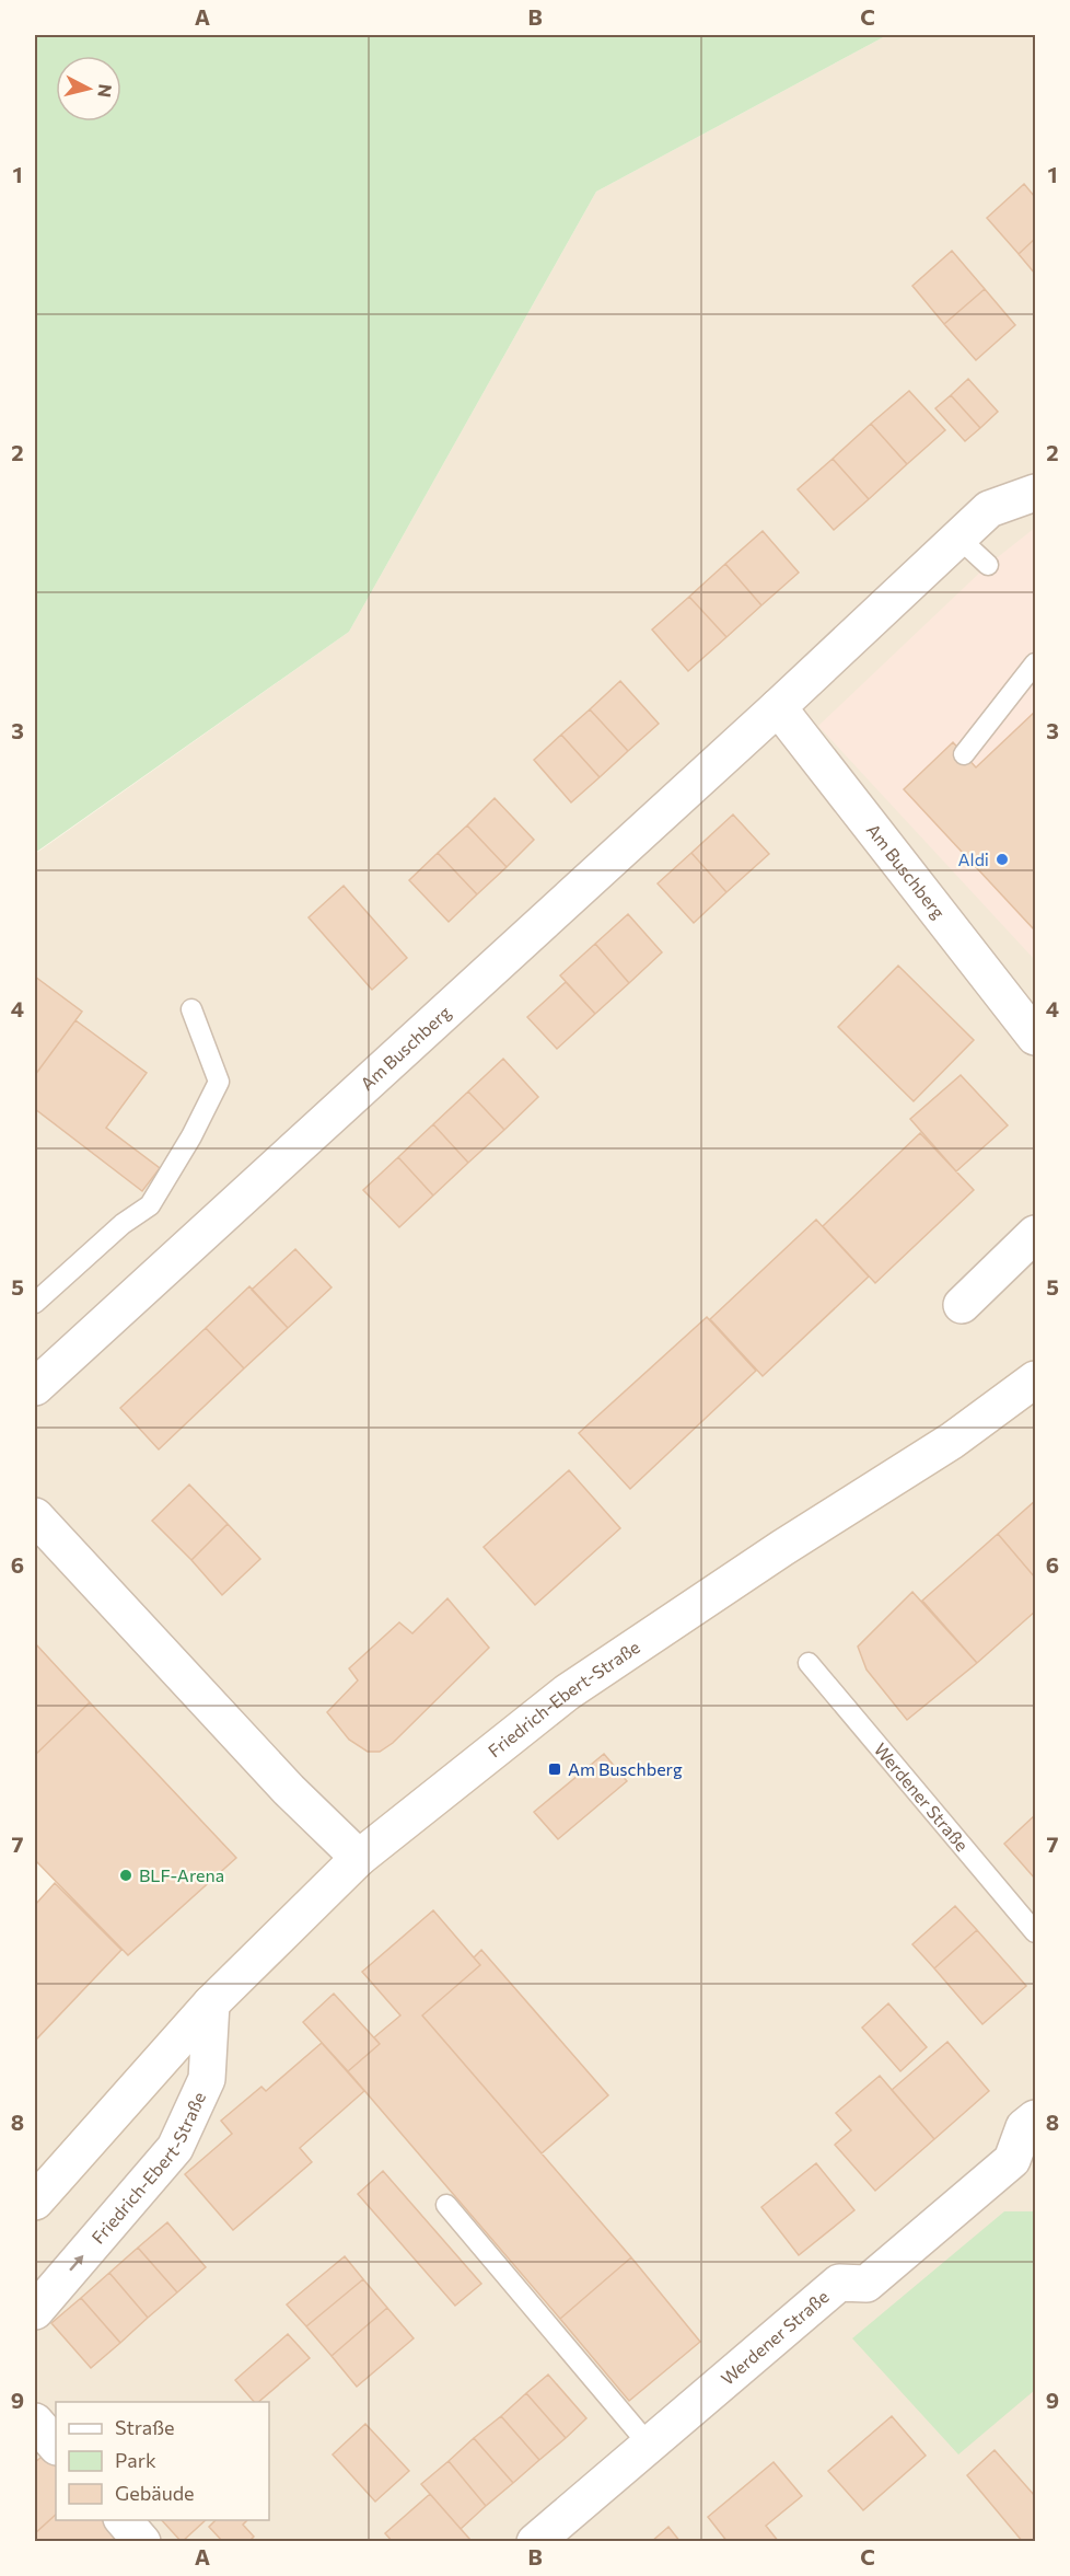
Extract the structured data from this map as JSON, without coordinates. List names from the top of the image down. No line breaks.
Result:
{"streets":{"street":["Am Buschberg","Friedrich-Ebert-Straße","Werdener Straße"]},"places":{"other":["Aldi","BLF-Arena"],"transit":["Am Buschberg"]},"legend":["Straße","Park","Gebäude"],"north":"right","grid":{"columns":["A","B","C"],"rows":["1","2","3","4","5","6","7","8","9"]}}
